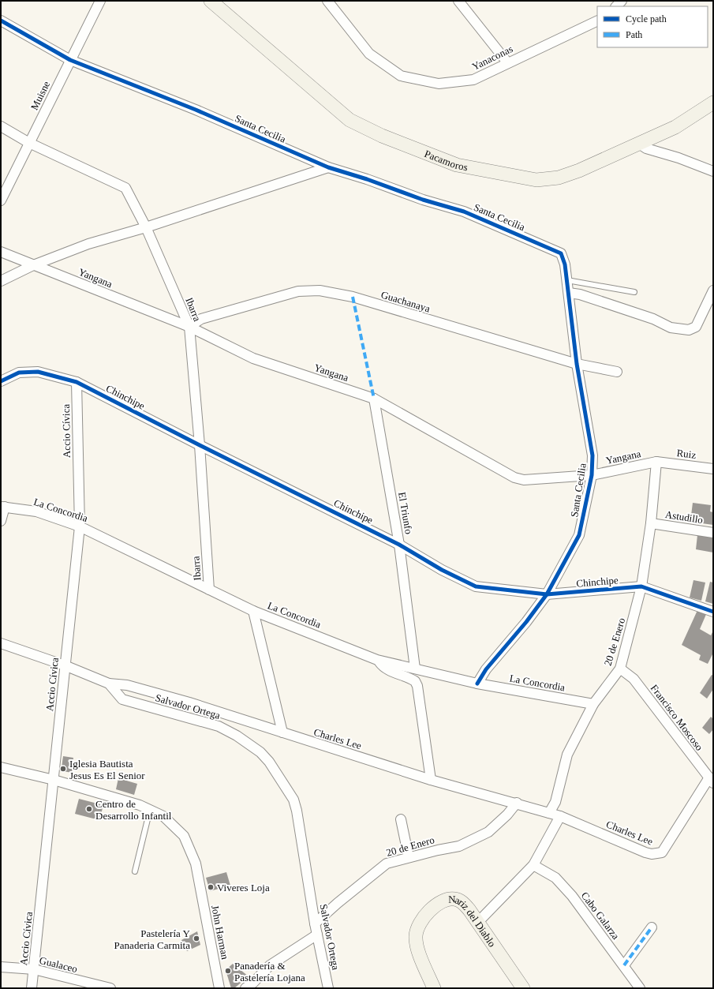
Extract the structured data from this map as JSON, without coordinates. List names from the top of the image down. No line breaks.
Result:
{"streets":{"street":["Yanaconas","Muisne","Santa Cecilia","Pacamoros","Yangana","Guachanaya","Ibarra","Chinchipe","Accio Cívica","Ruiz","La Concordia","El Triunfo","Astudillo","20 de Enero","Salvador Ortega","Francisco Moscoso","Charles Lee","Cabo Galarza","Nariz del Diablo","John Harman","Gualaceo"]},"crossings":[["Muisne","Santa Cecilia"],["Muisne","Ibarra"],["Santa Cecilia","Yangana"],["Santa Cecilia","Guachanaya"],["Santa Cecilia","Chinchipe"],["Santa Cecilia","La Concordia"],["Yangana","Guachanaya"],["Yangana","Ibarra"],["Yangana","Ruiz"],["Yangana","El Triunfo"],["Yangana","20 de Enero"],["Guachanaya","Ibarra"],["Ibarra","Chinchipe"],["Ibarra","La Concordia"],["Chinchipe","Accio Cívica"],["Chinchipe","El Triunfo"],["Chinchipe","20 de Enero"],["Accio Cívica","La Concordia"],["Accio Cívica","Salvador Ortega"],["Accio Cívica","John Harman"],["Accio Cívica","Gualaceo"],["Ruiz","20 de Enero"],["La Concordia","El Triunfo"],["La Concordia","20 de Enero"],["Astudillo","20 de Enero"],["20 de Enero","Salvador Ortega"],["20 de Enero","Francisco Moscoso"],["20 de Enero","Charles Lee"],["Salvador Ortega","Charles Lee"],["Francisco Moscoso","Charles Lee"]],"places":["Iglesia Bautista Jesus Es El Senior","Centro de Desarrollo Infantil","Viveres Loja","Pastelería Y Panaderia Carmita","Panadería & Pastelería Lojana"],"legend":["Cycle path","Path"]}
